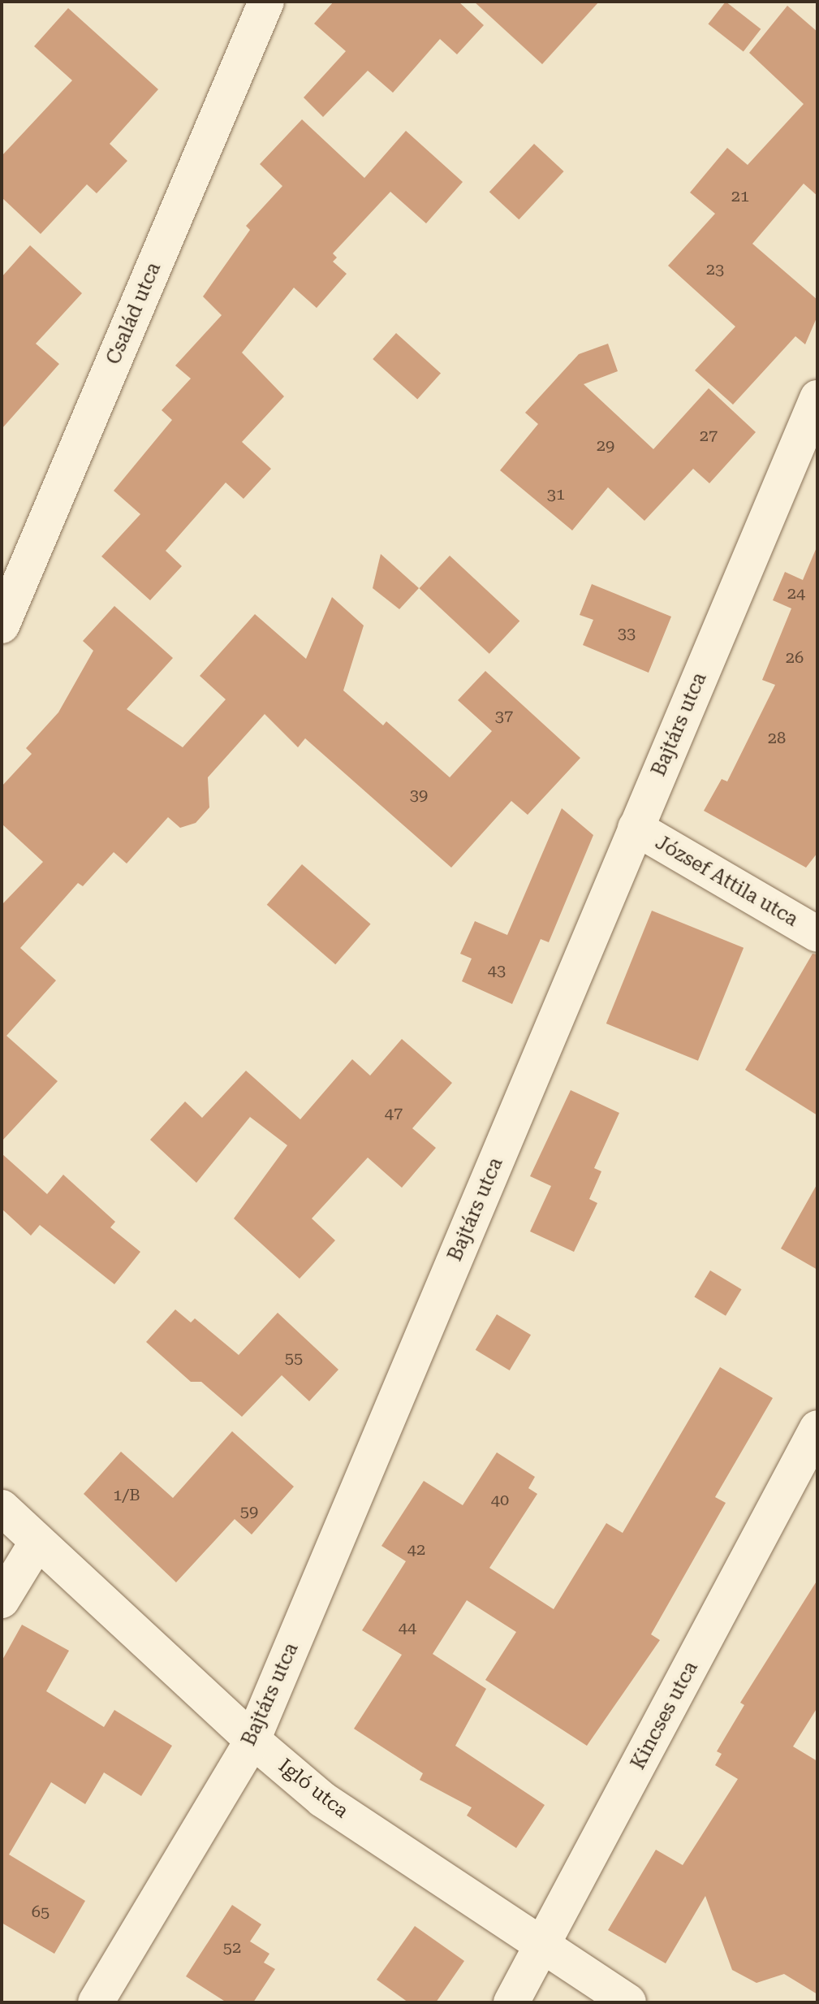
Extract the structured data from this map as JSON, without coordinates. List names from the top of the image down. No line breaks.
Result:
{"streets":{"street":["Család utca","Bajtárs utca","József Attila utca","Kincses utca","Igló utca"]},"crossings":[["Bajtárs utca","József Attila utca"],["Bajtárs utca","Igló utca"],["Kincses utca","Igló utca"]],"house_numbers":["21","23","27","29","31","24","33","26","37","28","39","43","47","55","1/B","40","59","42","44","65","52"]}
